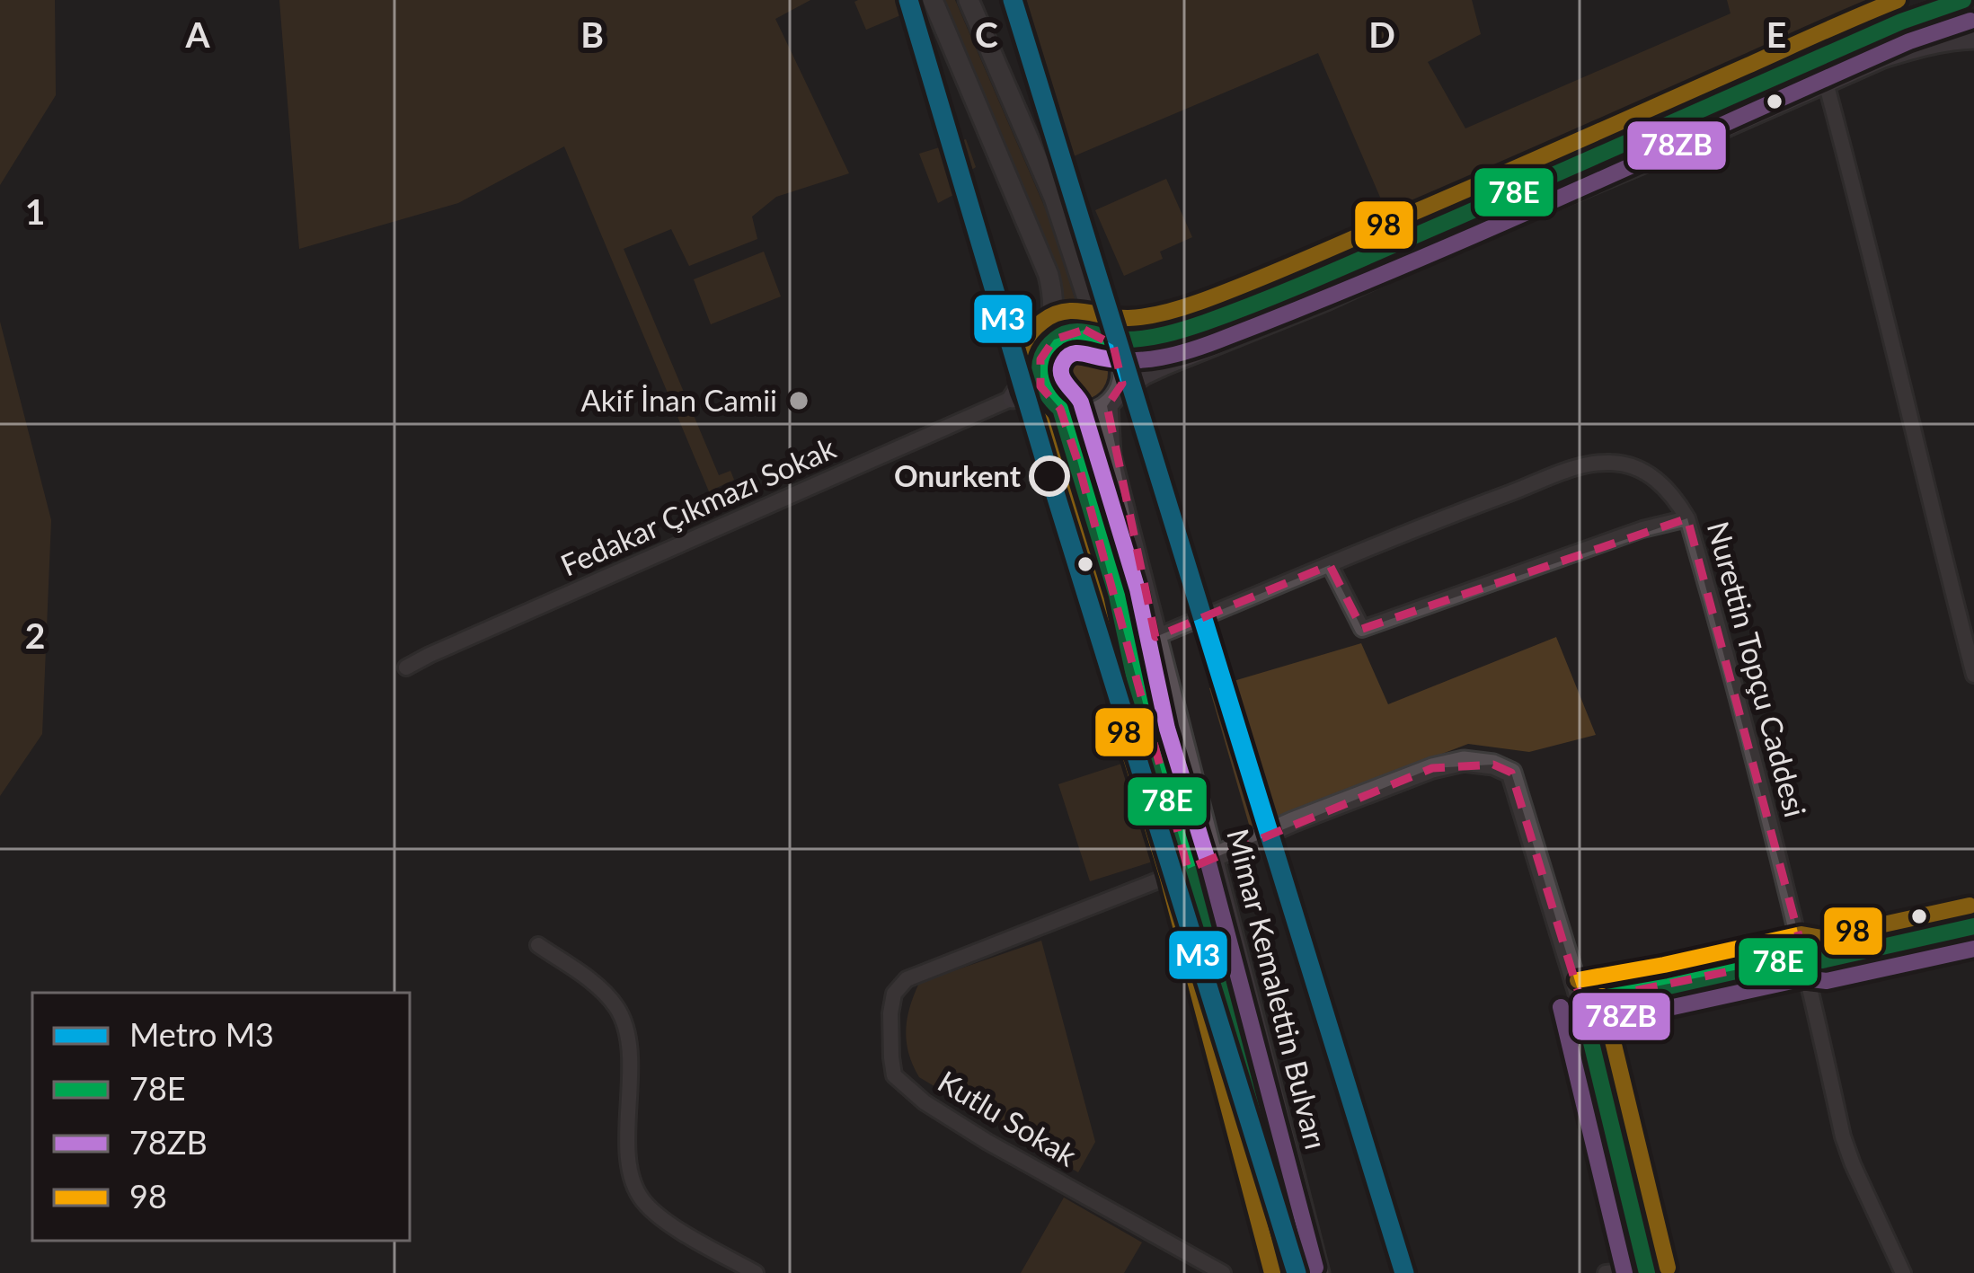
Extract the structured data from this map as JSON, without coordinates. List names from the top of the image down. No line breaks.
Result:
{"streets":{"main road":["Mimar Kemalettin Bulvarı"],"street":["Fedakar Çıkmazı Sokak","Nurettin Topçu Caddesi","Kutlu Sokak"]},"crossings":[["Nurettin Topçu Caddesi","Mimar Kemalettin Bulvarı"],["Mimar Kemalettin Bulvarı","Kutlu Sokak"]],"places":["Akif İnan Camii","Onurkent"],"lines":["metro line M3","transit line 78E","transit line 98","transit line 78ZB"],"legend":["Metro M3","78E","78ZB","98"],"grid":{"columns":["A","B","C","D","E"],"rows":["1","2"]}}
